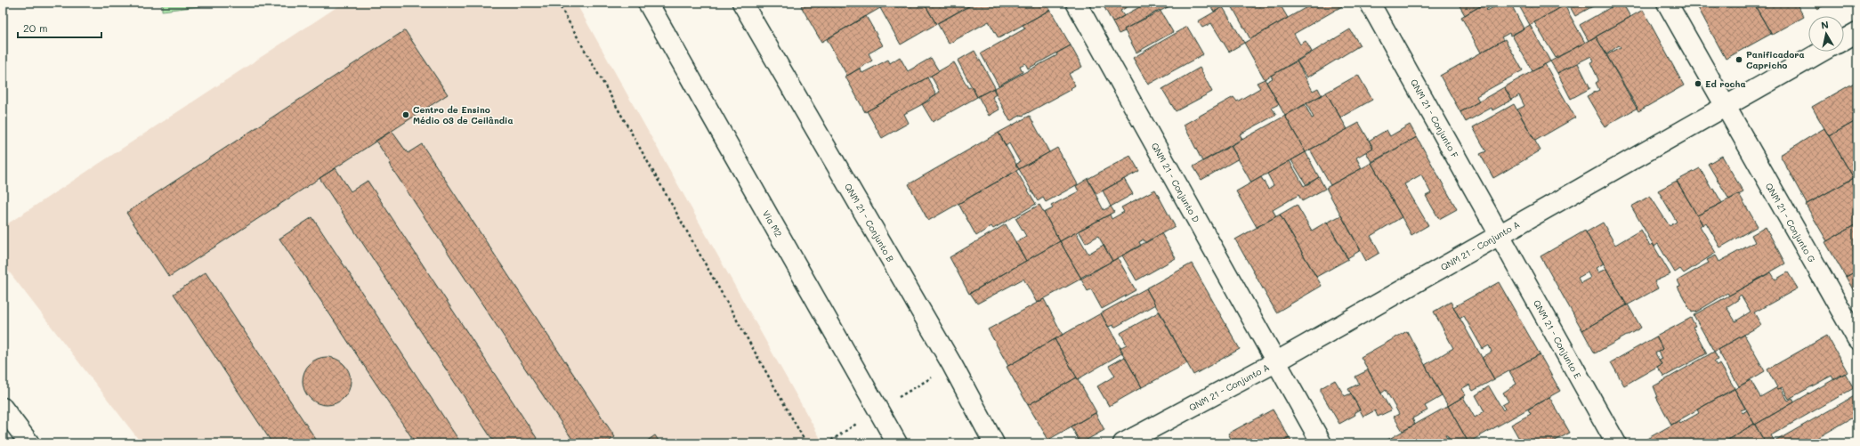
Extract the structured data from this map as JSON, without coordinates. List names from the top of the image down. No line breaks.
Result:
{"streets":{"street":["QNM 21 - Conjunto F","QNM 21 - Conjunto D","QNM 21 - Conjunto B","QNM 21 - Conjunto G","Via M2","QNM 21 - Conjunto A","QNM 21 - Conjunto E"]},"crossings":[["QNM 21 - Conjunto F","QNM 21 - Conjunto A"],["QNM 21 - Conjunto F","QNM 21 - Conjunto E"],["QNM 21 - Conjunto D","QNM 21 - Conjunto A"],["QNM 21 - Conjunto G","QNM 21 - Conjunto A"],["QNM 21 - Conjunto A","QNM 21 - Conjunto E"]],"places":["Panificadora Capricho","Ed rocha","Centro de Ensino Médio 03 de Ceilândia"],"scale_bar":"20 m","north":"top"}
